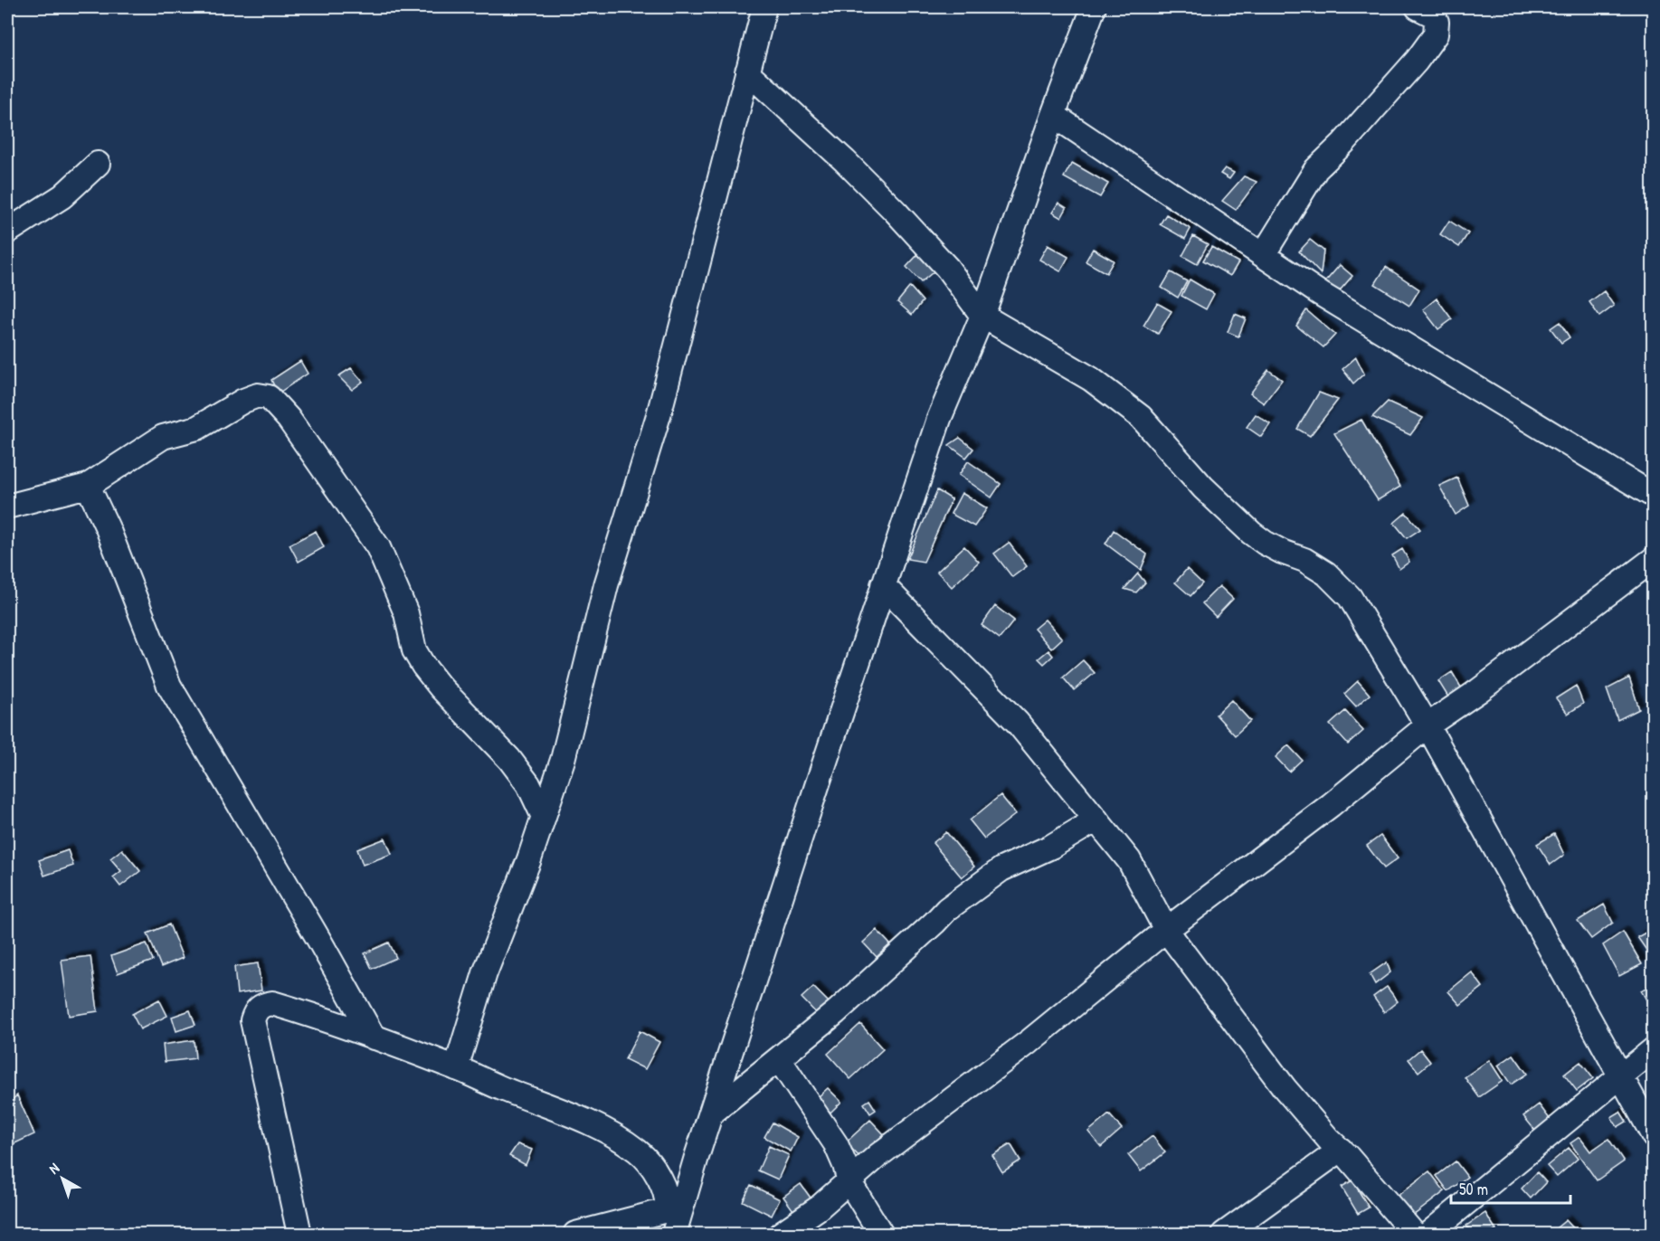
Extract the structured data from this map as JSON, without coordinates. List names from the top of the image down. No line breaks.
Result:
{"scale_bar":"50 m","north":"top left"}
